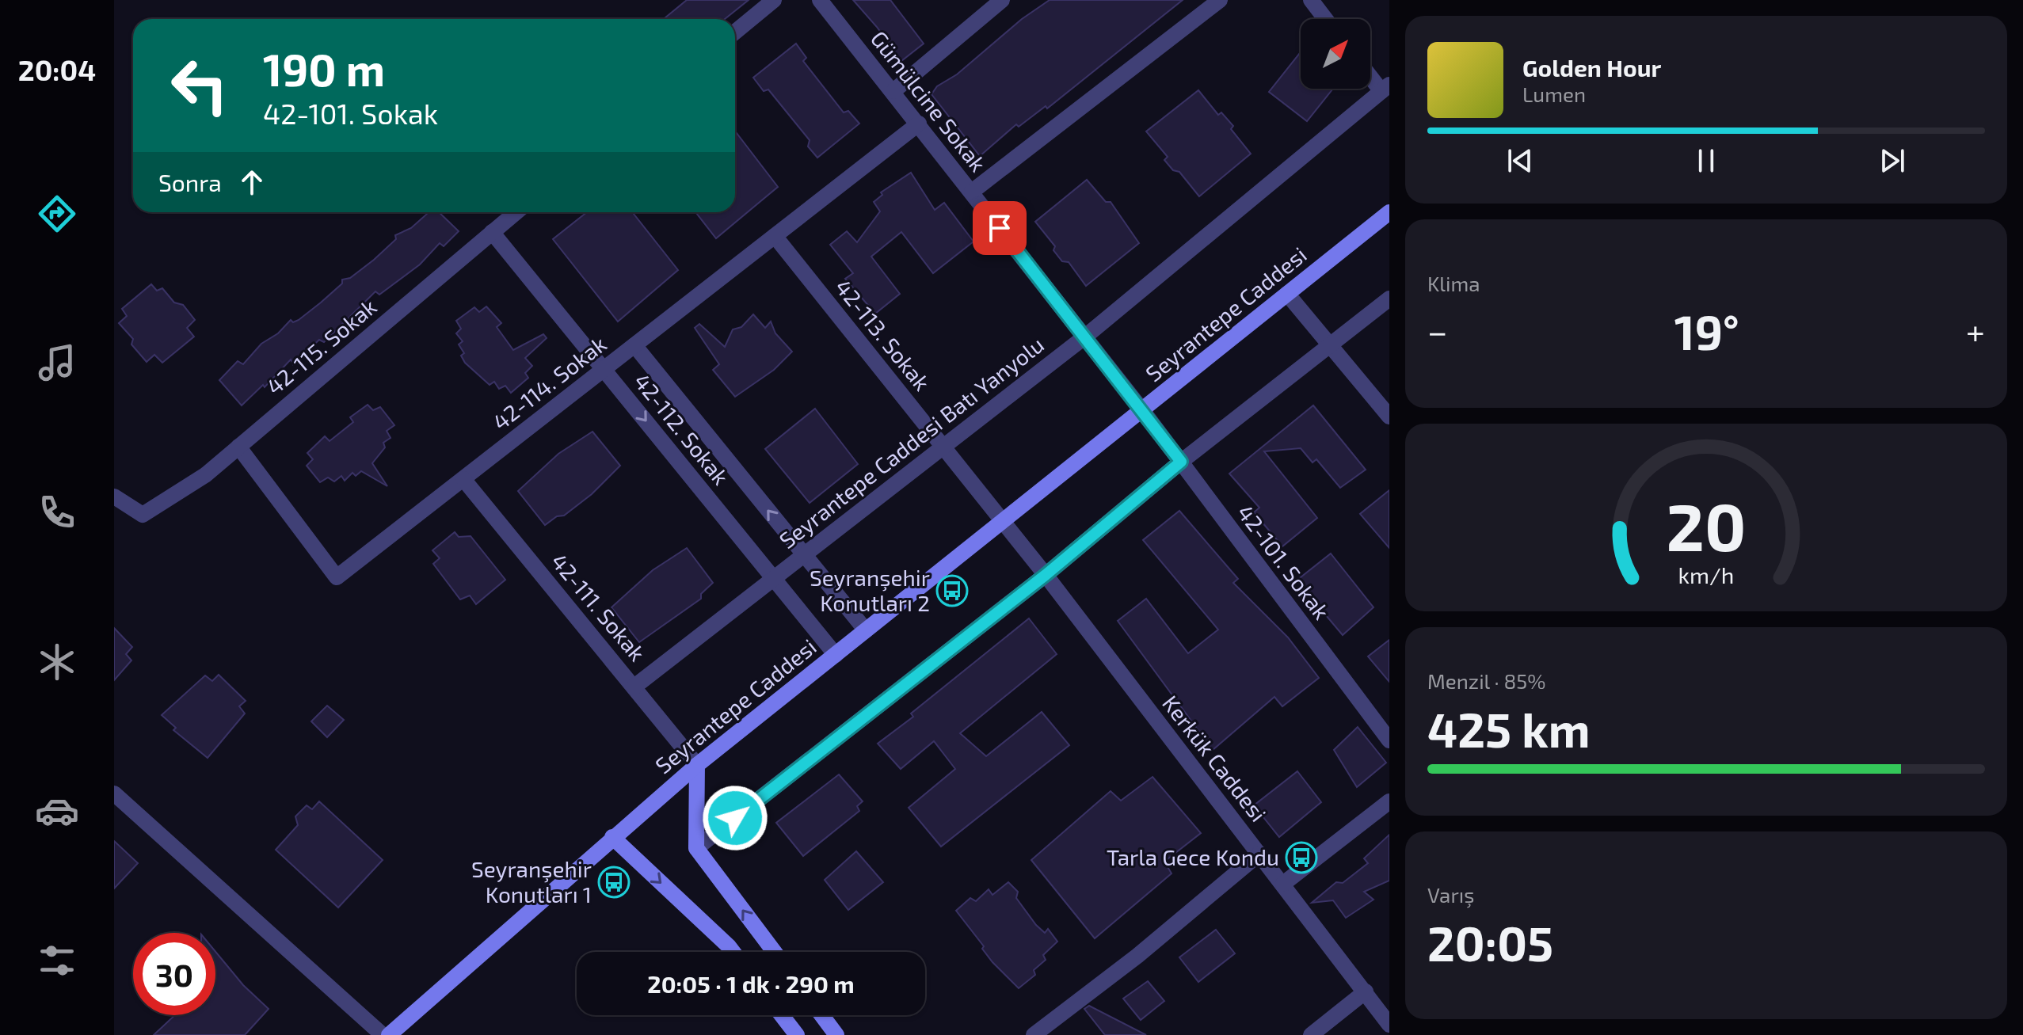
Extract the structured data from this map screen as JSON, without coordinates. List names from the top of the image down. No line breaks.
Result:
{"streets":{"street":["Gümülcine Sokak","Seyrantepe Caddesi","42-113. Sokak","42-115. Sokak","42-114. Sokak","42-112. Sokak","Seyrantepe Caddesi Batı Yanyolu","42-101. Sokak","42-111. Sokak","Kerkük Caddesi"]},"crossings":[["Gümülcine Sokak","Seyrantepe Caddesi"],["Gümülcine Sokak","42-114. Sokak"],["Gümülcine Sokak","Seyrantepe Caddesi Batı Yanyolu"],["Gümülcine Sokak","42-101. Sokak"],["Seyrantepe Caddesi","42-113. Sokak"],["Seyrantepe Caddesi","42-112. Sokak"],["Seyrantepe Caddesi","42-101. Sokak"],["Seyrantepe Caddesi","42-111. Sokak"],["Seyrantepe Caddesi","Kerkük Caddesi"],["42-113. Sokak","42-114. Sokak"],["42-113. Sokak","Seyrantepe Caddesi Batı Yanyolu"],["42-113. Sokak","Kerkük Caddesi"],["42-115. Sokak","42-114. Sokak"],["42-115. Sokak","42-112. Sokak"],["42-114. Sokak","42-112. Sokak"],["42-114. Sokak","42-111. Sokak"],["42-112. Sokak","Seyrantepe Caddesi Batı Yanyolu"],["Seyrantepe Caddesi Batı Yanyolu","42-111. Sokak"]],"places":{"bus stop":["Seyranşehir Konutları 2","Tarla Gece Kondu","Seyranşehir Konutları 1"]},"north":"top right","page":{"tabs":"20:04","turn":["190 m","42-101. Sokak"],"song":["Golden Hour","Lumen"],"then":"Sonra","tile":["Klima",["Menzil · 85%","425 km"],["Varış","20:05"]],"heat":["−","19°","+"],"limit":"30","trip":"20:05 · 1 dk · 290 m","gauge":["20","km/h"]}}
